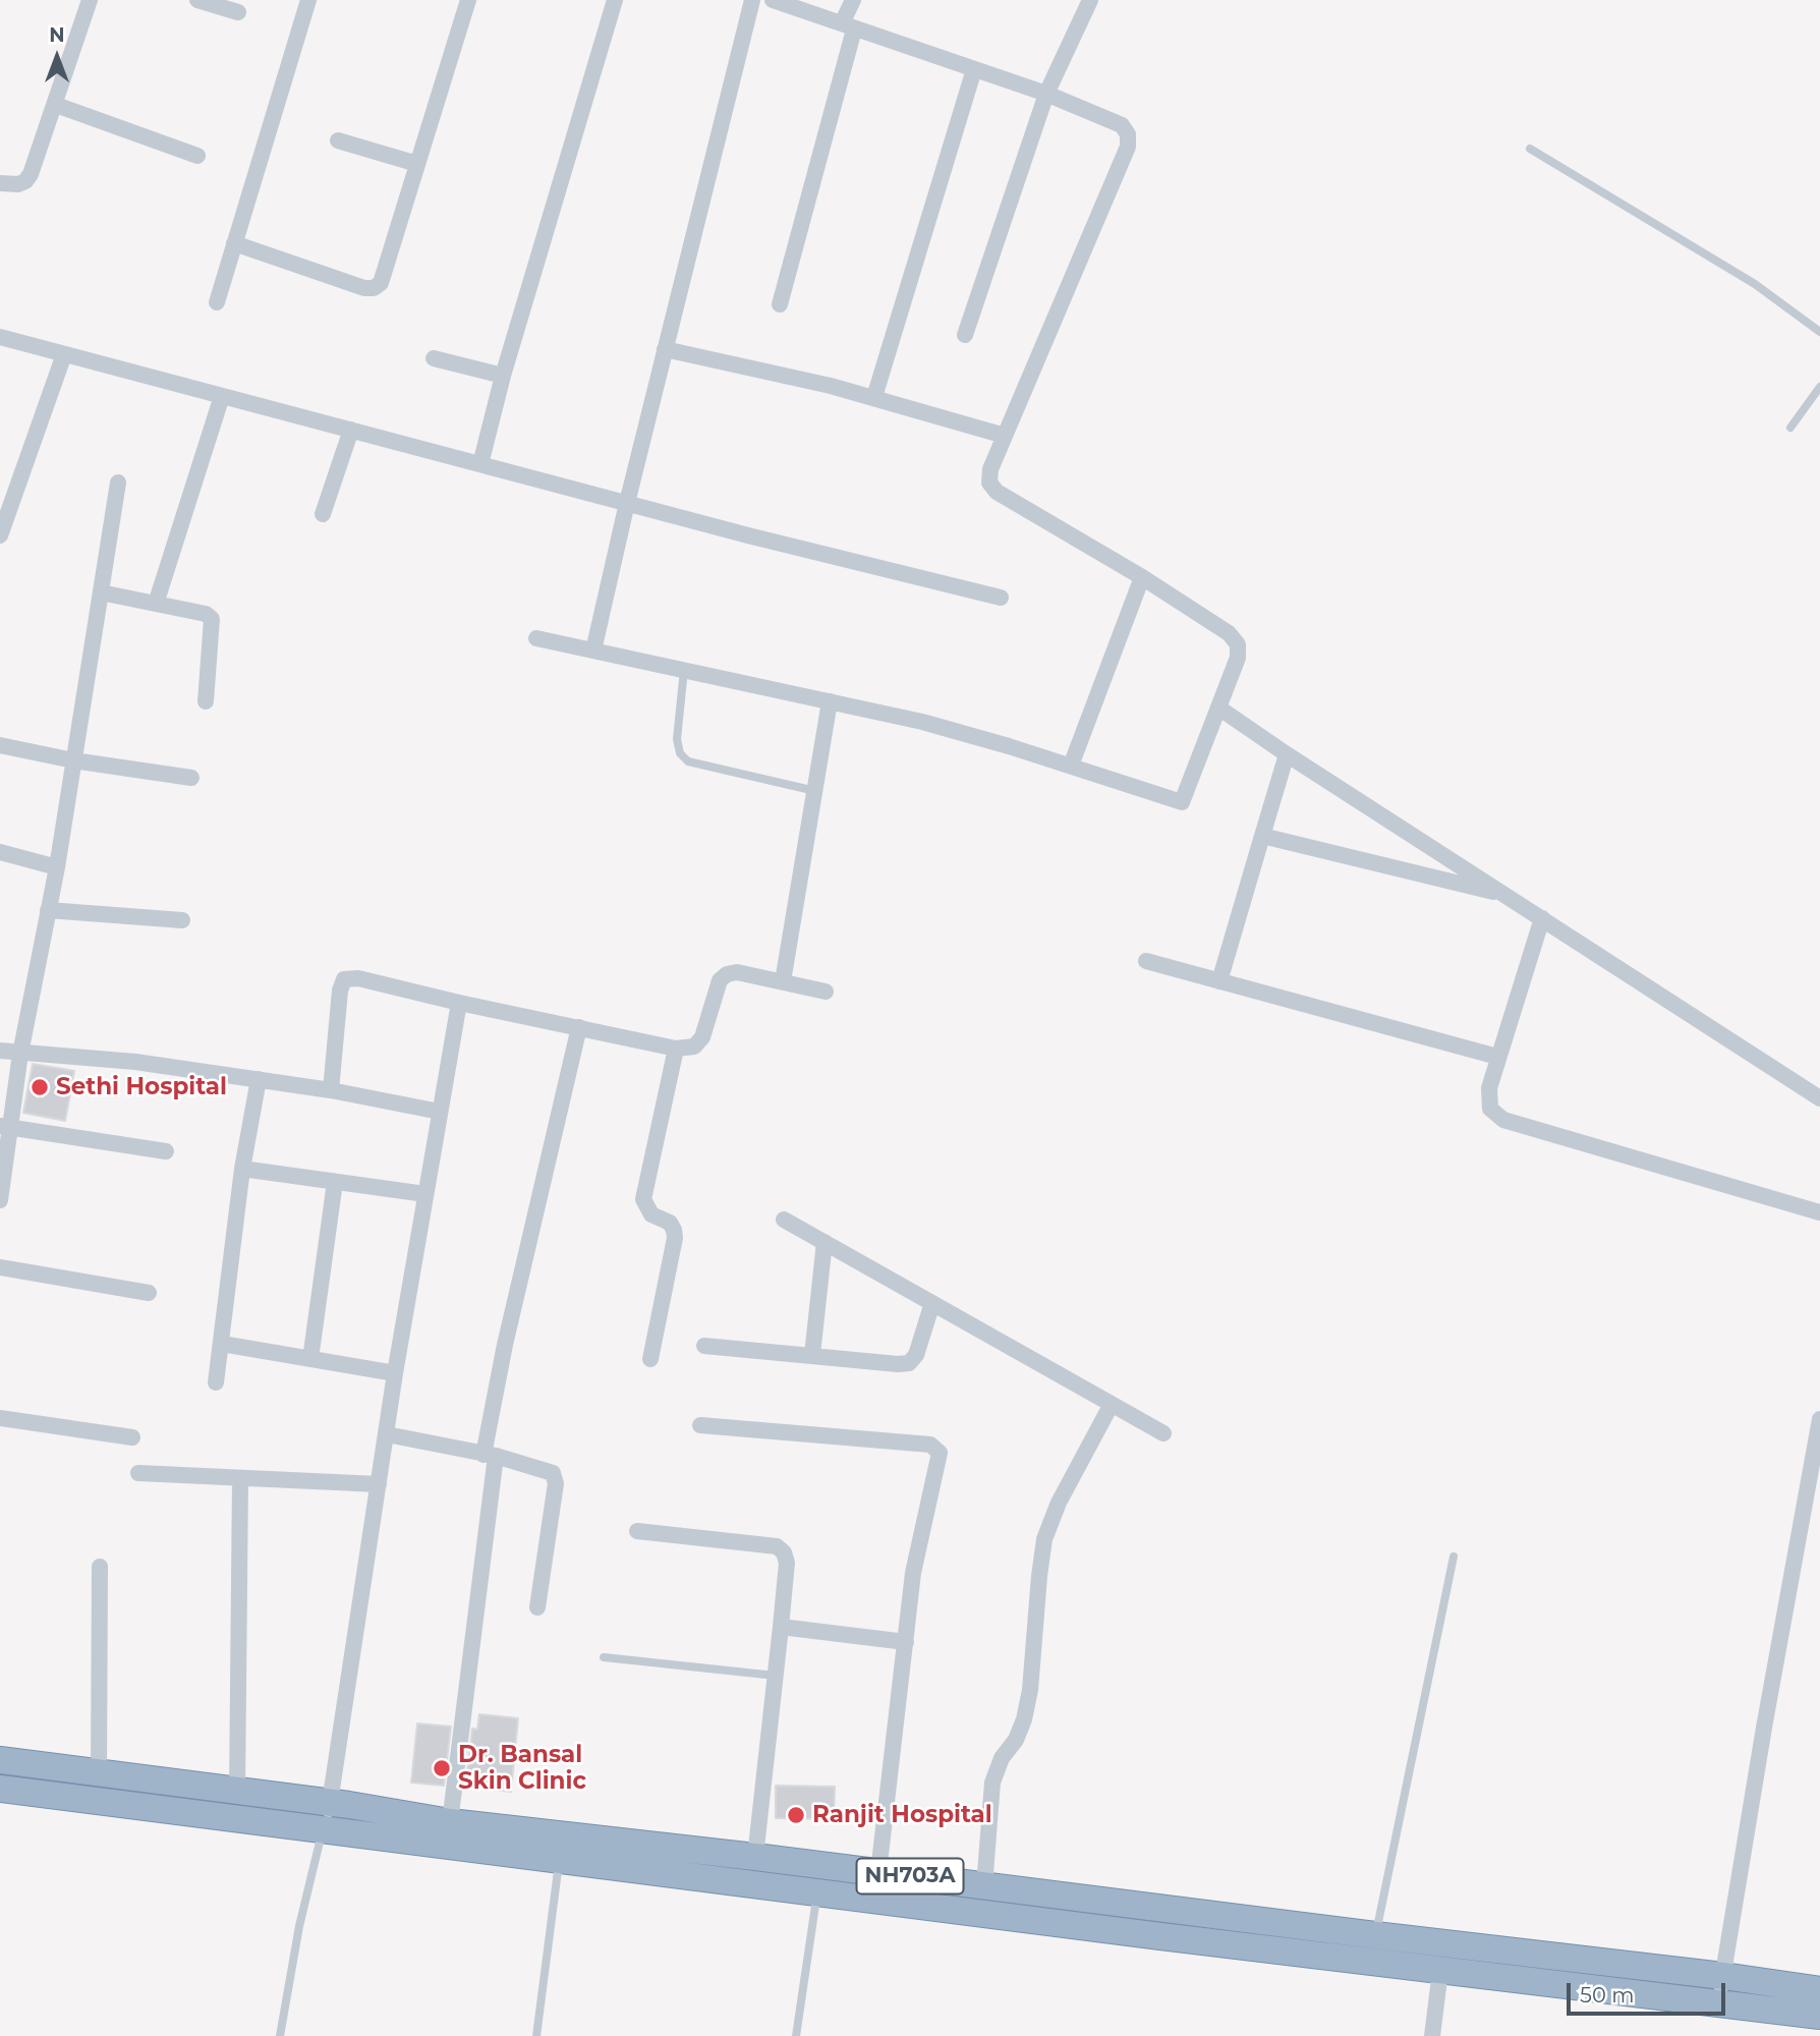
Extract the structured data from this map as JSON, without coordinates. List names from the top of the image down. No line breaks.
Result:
{"streets":{"highway":["NH703A"]},"places":["Sethi Hospital","Dr. Bansal Skin Clinic","Ranjit Hospital"],"scale_bar":"50 m","north":"top"}
